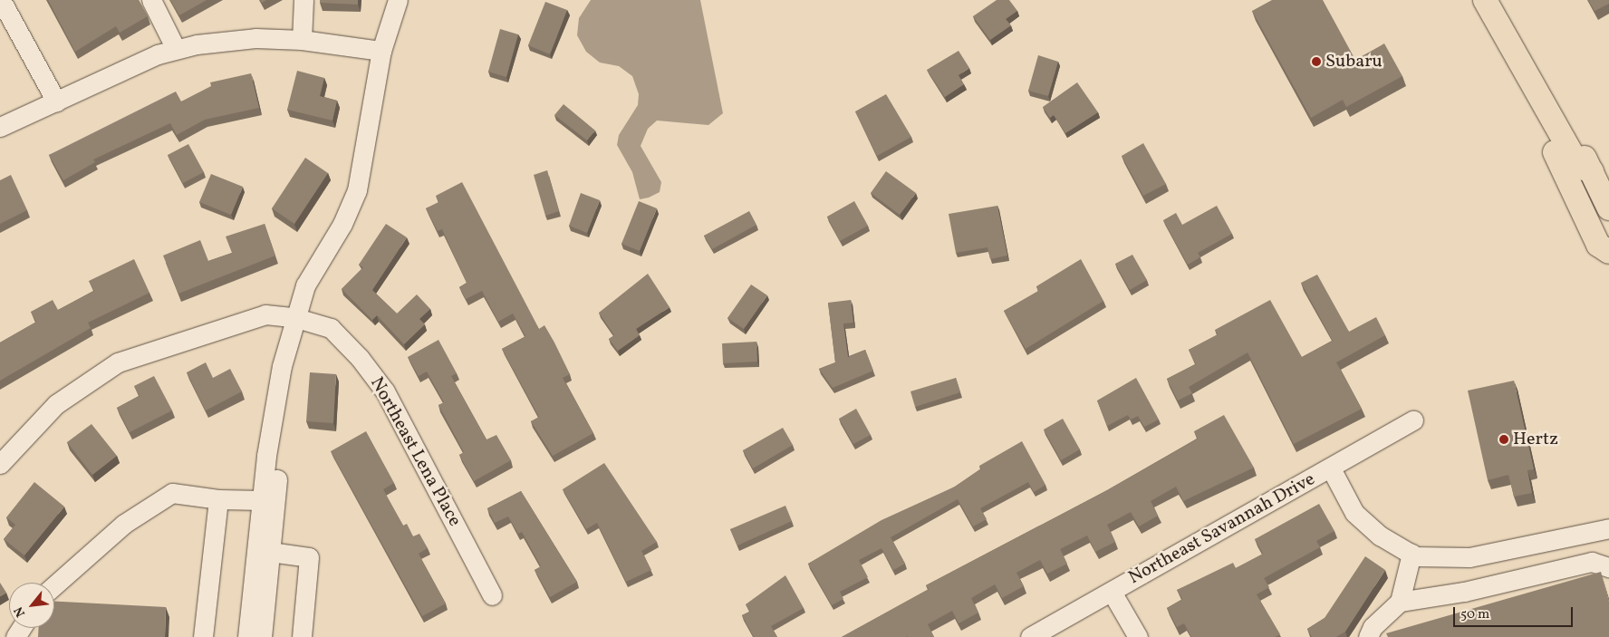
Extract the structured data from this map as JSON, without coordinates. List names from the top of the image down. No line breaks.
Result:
{"streets":{"street":["Northeast Lena Place","Northeast Savannah Drive"]},"places":["Subaru","Hertz"],"scale_bar":"50 m","north":"bottom left"}
